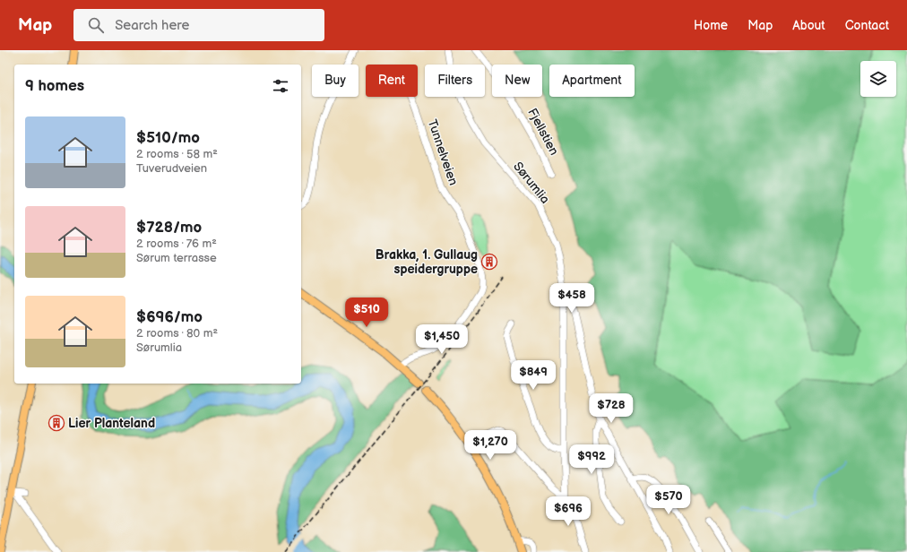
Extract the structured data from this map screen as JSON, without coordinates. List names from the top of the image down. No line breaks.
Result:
{"streets":{"street":["Fjellstien","Tunnelveien","Sørumlia"]},"places":{"building":["Brakka, 1. Gullaug speidergruppe","Lier Planteland"]},"page":{"header":"Map","search":"Search here","nav":["Home","Map","About","Contact"],"chip":["Buy","Rent","Filters","New","Apartment"],"heading":"9 homes","list":[{"name":"$510/mo","note":"2 rooms · 58 m² · Tuverudveien"},{"name":"$728/mo","note":"2 rooms · 76 m² · Sørum terrasse"},{"name":"$696/mo","note":"2 rooms · 80 m² · Sørumlia"}],"price":["$458","$510","$1,450","$849","$728","$1,270","$992","$570","$696"]}}
